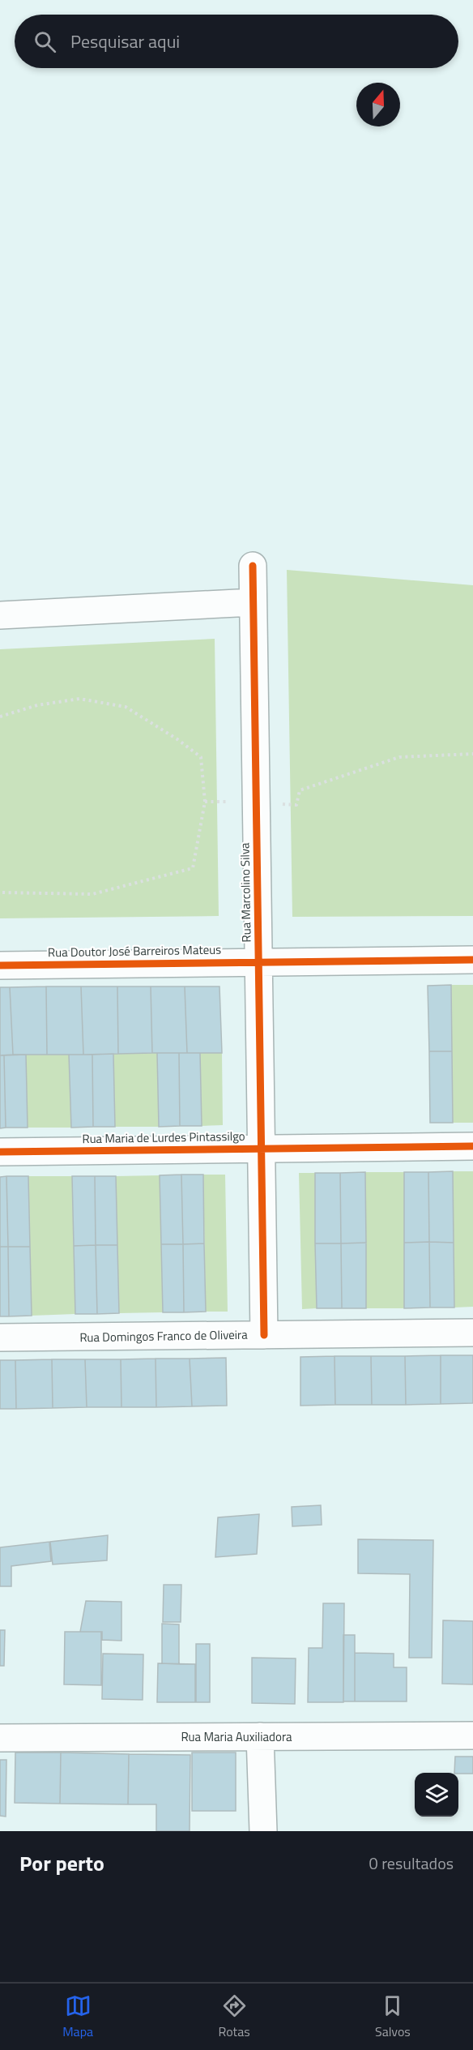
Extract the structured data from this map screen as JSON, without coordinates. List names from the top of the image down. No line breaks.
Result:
{"streets":{"street":["Rua Marcolino Silva","Rua Doutor José Barreiros Mateus","Rua Maria de Lurdes Pintassilgo","Rua Domingos Franco de Oliveira","Rua Maria Auxiliadora"]},"crossings":[["Rua Marcolino Silva","Rua Doutor José Barreiros Mateus"],["Rua Marcolino Silva","Rua Maria de Lurdes Pintassilgo"],["Rua Marcolino Silva","Rua Domingos Franco de Oliveira"]],"north":"top","page":{"search":"Pesquisar aqui","heading":["Por perto","0 resultados"],"nav":["Mapa","Rotas","Salvos"]}}
